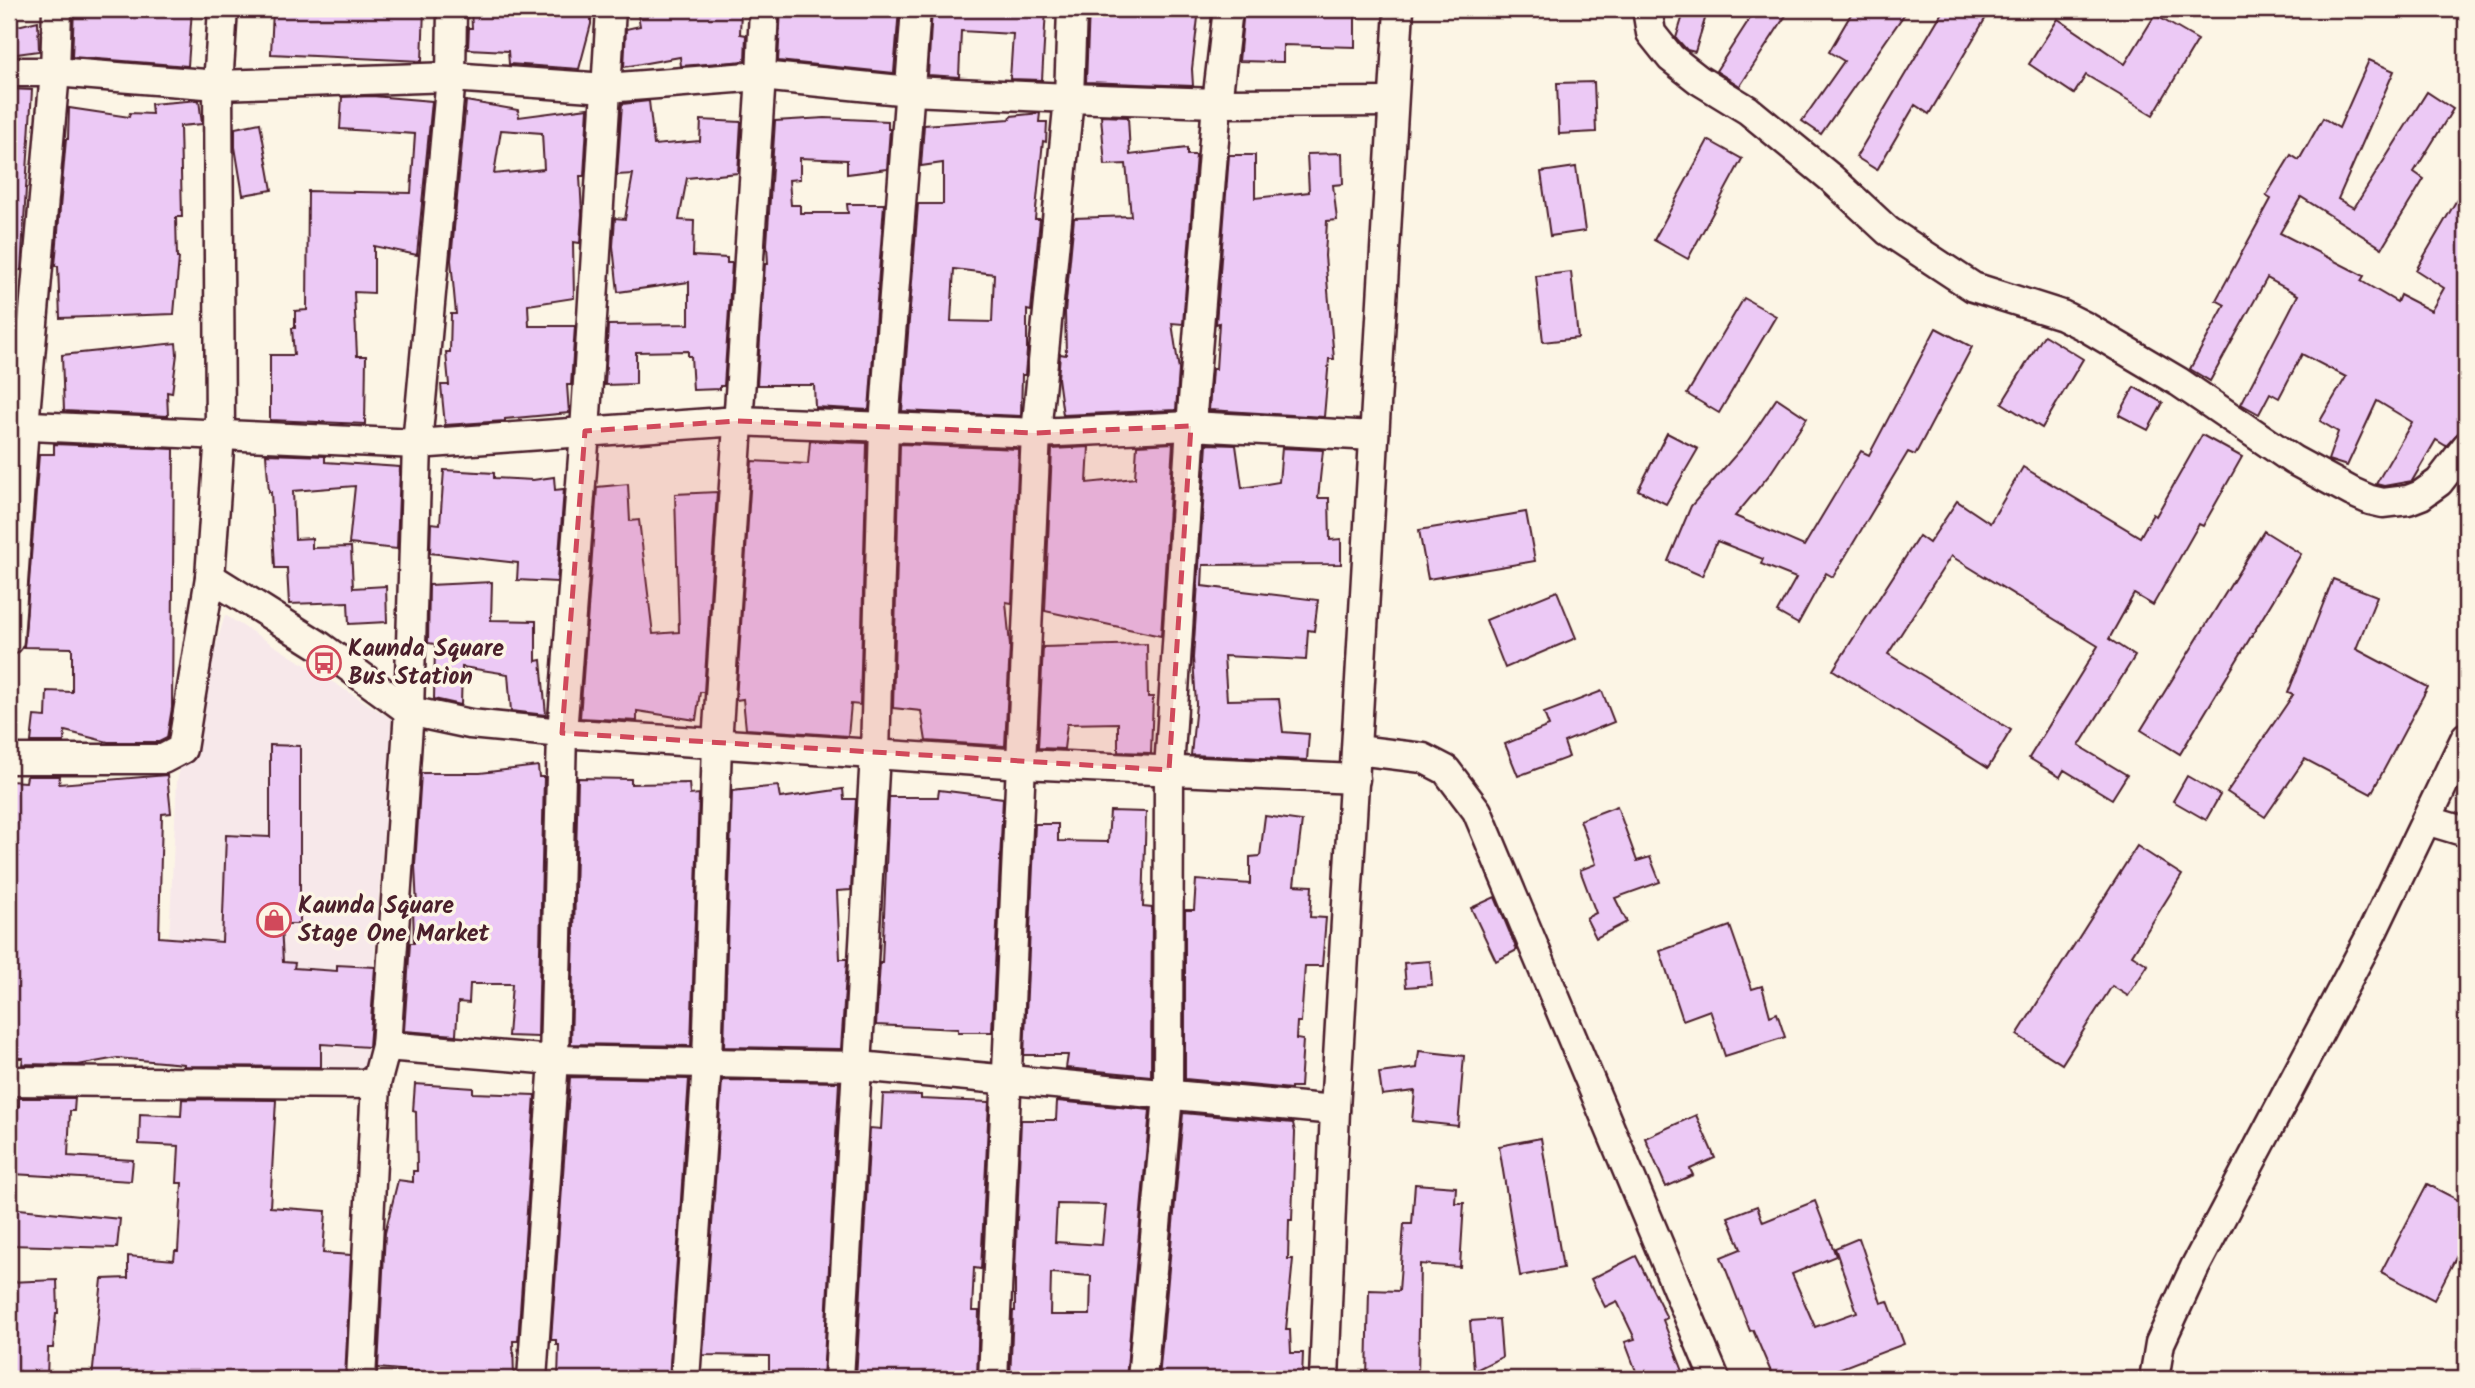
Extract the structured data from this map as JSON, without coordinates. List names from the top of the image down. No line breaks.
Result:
{"places":{"bus stop":["Kaunda Square Bus Station"],"shop":["Kaunda Square Stage One Market"]}}
